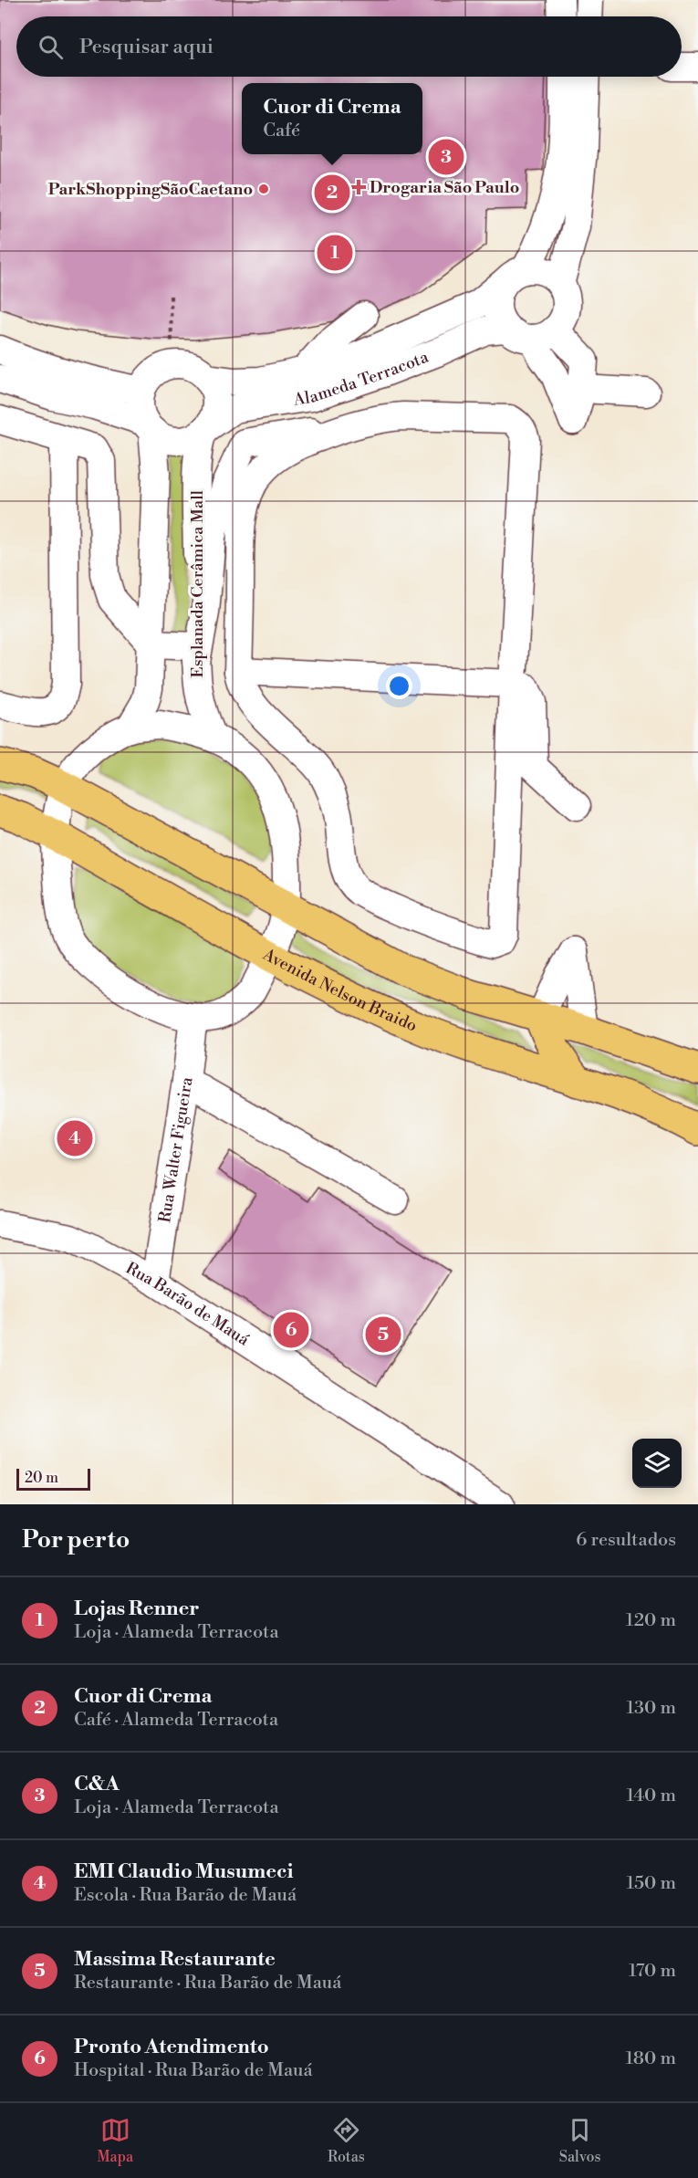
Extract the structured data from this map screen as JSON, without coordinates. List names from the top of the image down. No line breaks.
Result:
{"streets":{"main road":["Avenida Nelson Braido"],"street":["Alameda Terracota","Esplanada Cerâmica Mall","Rua Walter Figueira","Rua Barão de Mauá"]},"crossings":[["Alameda Terracota","Esplanada Cerâmica Mall"],["Rua Walter Figueira","Rua Barão de Mauá"]],"places":{"health":["Drogaria São Paulo"],"other":["ParkShoppingSãoCaetano"]},"scale_bar":"20 m","page":{"search":"Pesquisar aqui","popup":["Cuor di Crema","Café"],"pins":["3","2","1","4","6","5"],"scale":"20 m","heading":["Por perto","6 resultados"],"list":[{"mark":"1","name":"Lojas Renner","note":"Loja · Alameda Terracota","value":"120 m"},{"mark":"2","name":"Cuor di Crema","note":"Café · Alameda Terracota","value":"130 m"},{"mark":"3","name":"C&A","note":"Loja · Alameda Terracota","value":"140 m"},{"mark":"4","name":"EMI Claudio Musumeci","note":"Escola · Rua Barão de Mauá","value":"150 m"},{"mark":"5","name":"Massima Restaurante","note":"Restaurante · Rua Barão de Mauá","value":"170 m"},{"mark":"6","name":"Pronto Atendimento","note":"Hospital · Rua Barão de Mauá","value":"180 m"}],"nav":["Mapa","Rotas","Salvos"]}}
